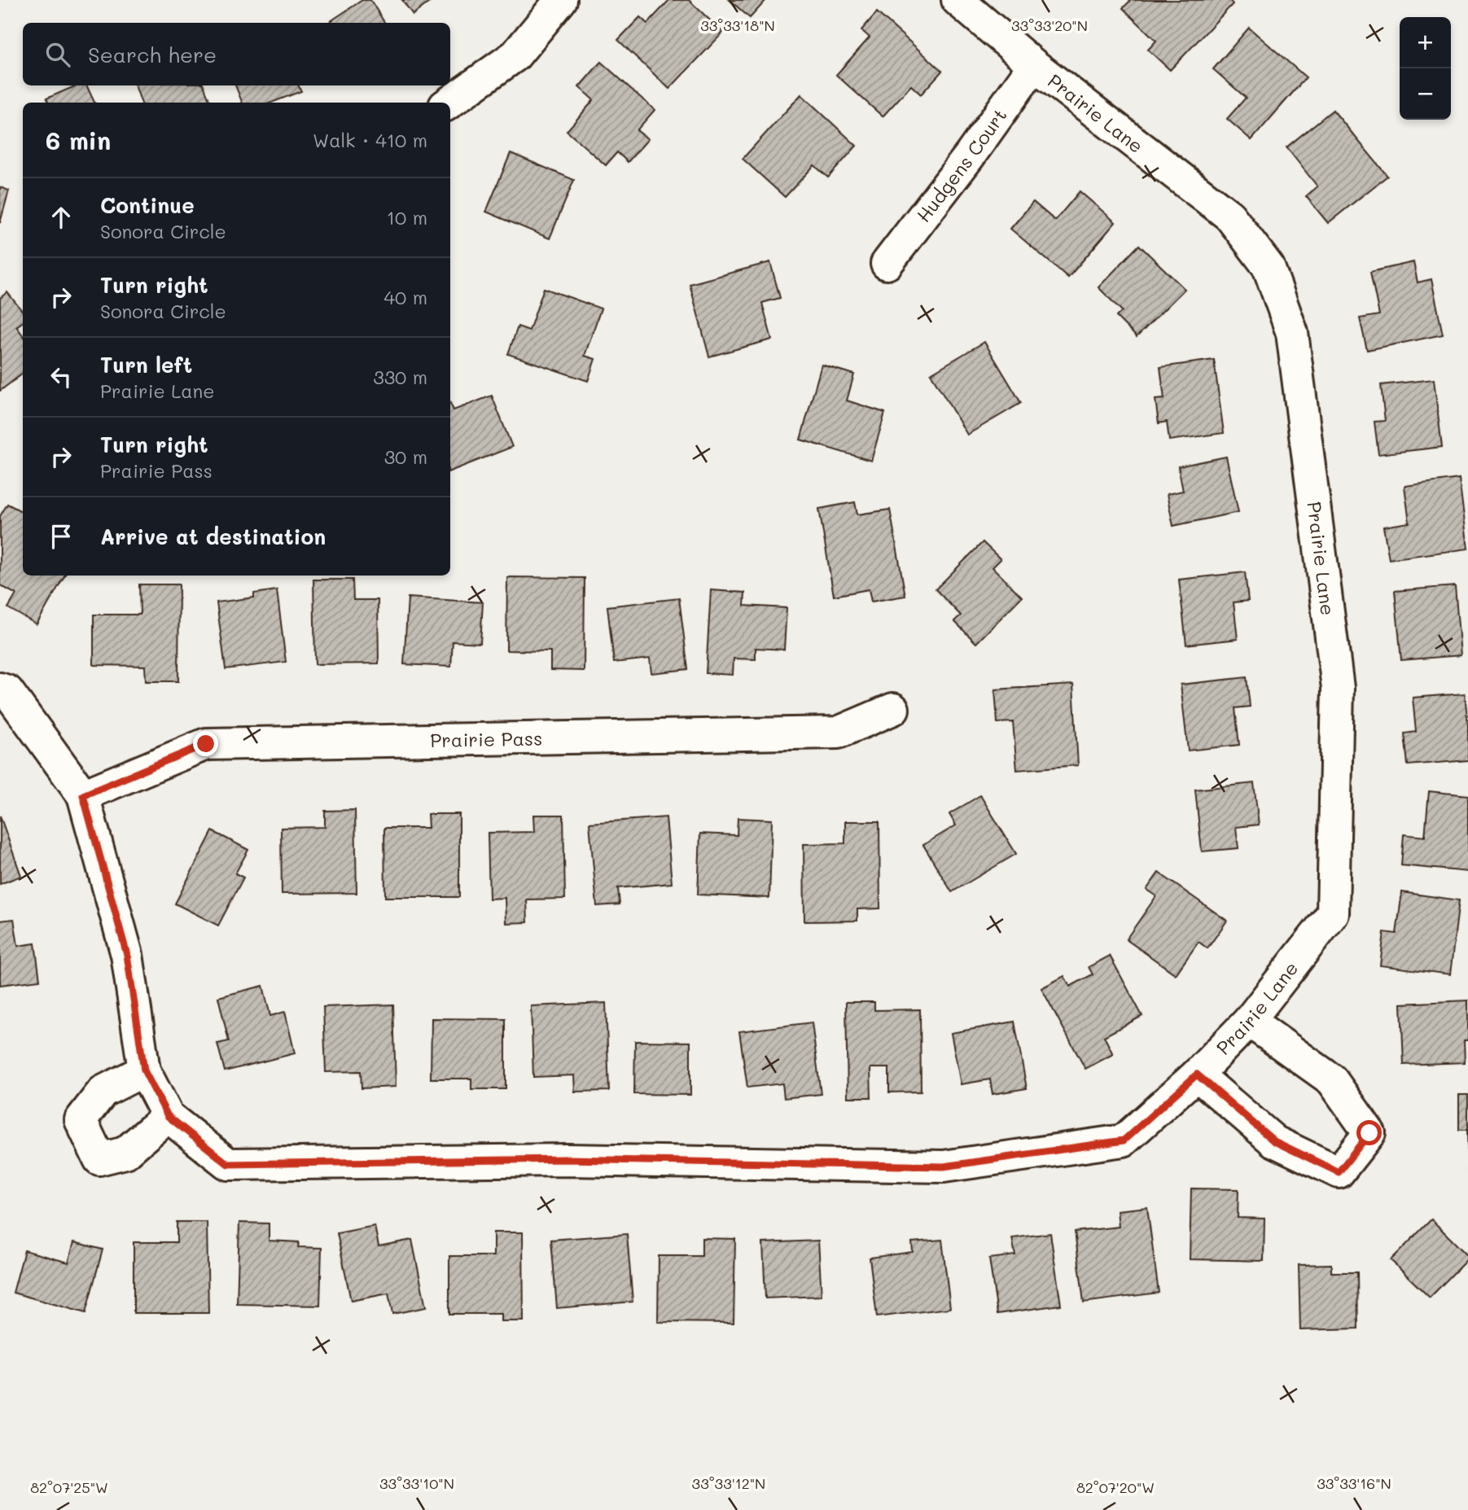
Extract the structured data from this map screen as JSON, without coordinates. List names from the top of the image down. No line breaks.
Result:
{"streets":{"street":["Prairie Lane","Hudgens Court","Prairie Pass"]},"crossings":[["Prairie Lane","Hudgens Court"],["Prairie Lane","Prairie Pass"]],"page":{"map_buttons":["+","−"],"search":"Search here","heading":["6 min","Walk · 410 m"],"list":[["Continue","Sonora Circle","10 m"],["Turn right","Sonora Circle","40 m"],["Turn left","Prairie Lane","330 m"],["Turn right","Prairie Pass","30 m"],"Arrive at destination"]},"coordinates":["33°33'18\"N","33°33'20\"N","33°33'10\"N","33°33'12\"N","33°33'16\"N","82°07'25\"W","82°07'20\"W"]}
